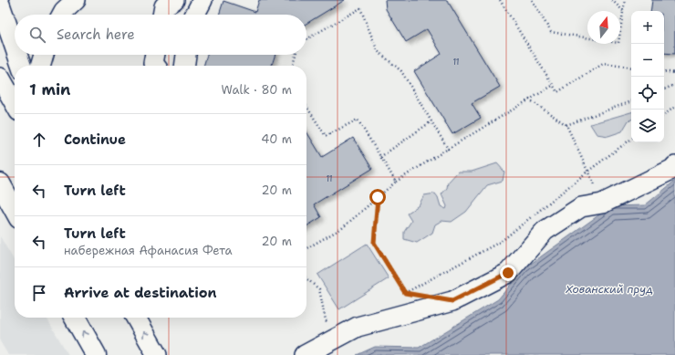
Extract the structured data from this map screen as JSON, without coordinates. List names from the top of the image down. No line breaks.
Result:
{"water":["Хованский пруд"],"house_numbers":["11","11"],"north":"top","page":{"map_buttons":["+","−"],"search":"Search here","heading":["1 min","Walk · 80 m"],"list":[["Continue","40 m"],["Turn left","20 m"],["Turn left","набережная Афанасия Фета","20 m"],"Arrive at destination"]}}
